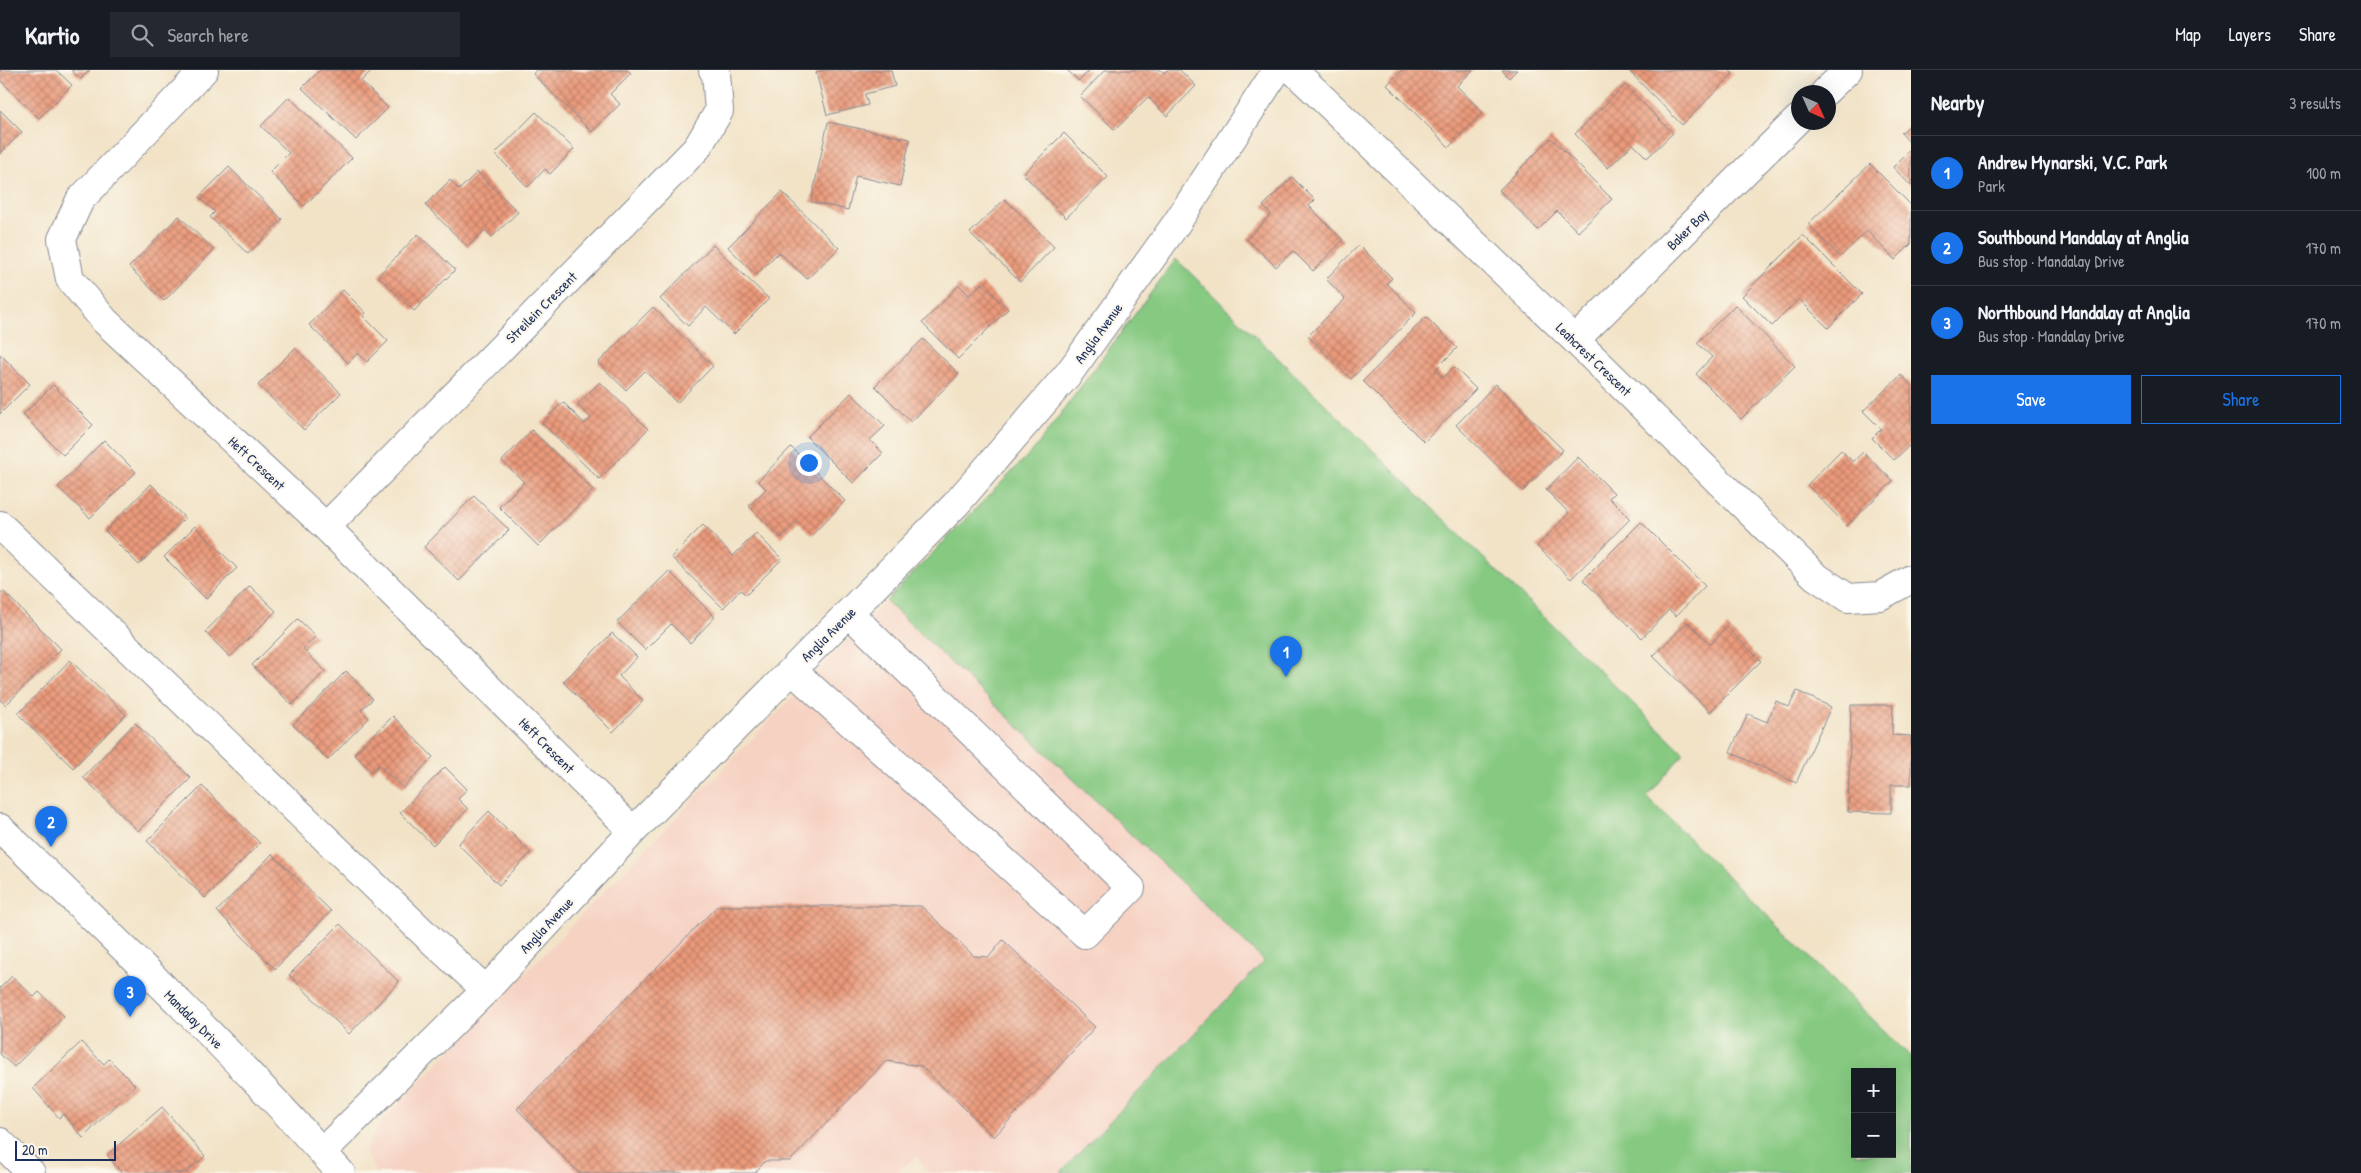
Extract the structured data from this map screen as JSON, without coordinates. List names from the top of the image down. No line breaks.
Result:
{"streets":{"street":["Baker Bay","Streilein Crescent","Anglia Avenue","Leahcrest Crescent","Heft Crescent","Mandalay Drive"]},"crossings":[["Baker Bay","Leahcrest Crescent"],["Streilein Crescent","Heft Crescent"],["Anglia Avenue","Heft Crescent"],["Anglia Avenue","Mandalay Drive"]],"scale_bar":"20 m","north":"bottom right","page":{"header":"Kartio","search":"Search here","nav":["Map","Layers","Share"],"heading":["Nearby","3 results"],"list":[{"mark":"1","name":"Andrew Mynarski, V.C. Park","note":"Park","value":"100 m"},{"mark":"2","name":"Southbound Mandalay at Anglia","note":"Bus stop · Mandalay Drive","value":"170 m"},{"mark":"3","name":"Northbound Mandalay at Anglia","note":"Bus stop · Mandalay Drive","value":"170 m"}],"buttons":["Save","Share"],"pins":["1","2","3"],"map_buttons":["+","−"],"scale":"20 m"}}
